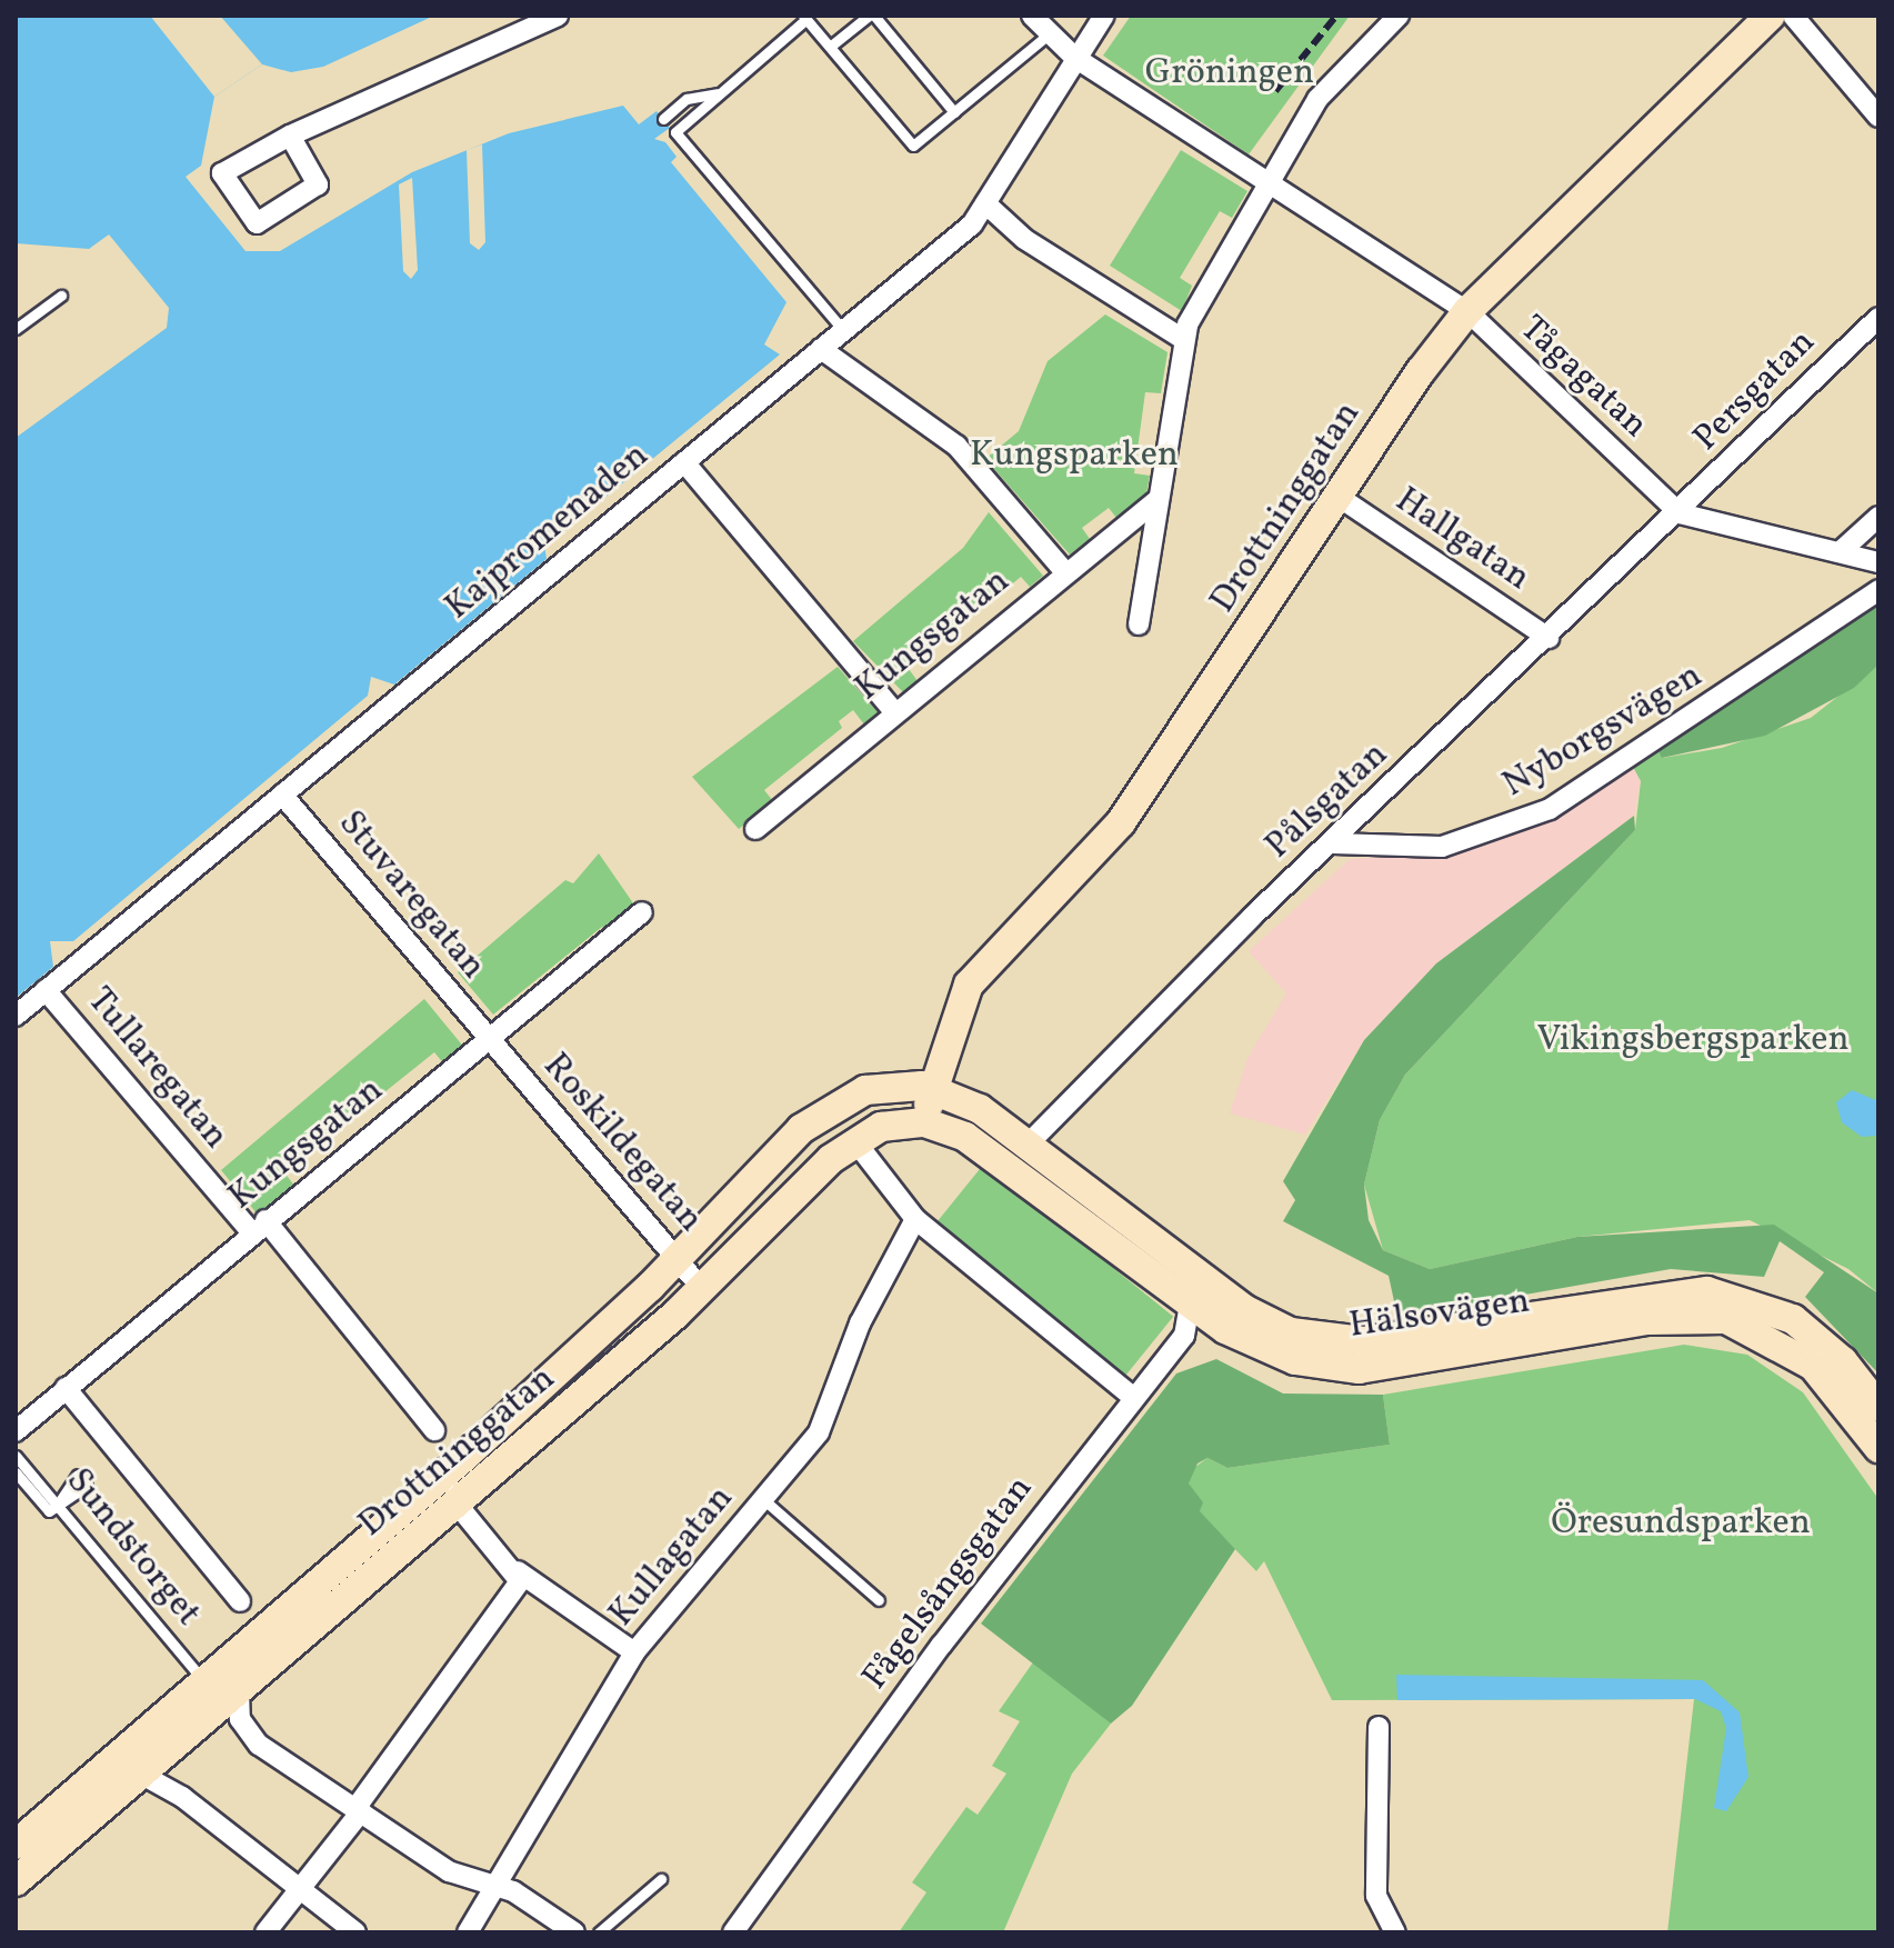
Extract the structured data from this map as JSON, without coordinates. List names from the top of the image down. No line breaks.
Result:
{"streets":{"main road":["Drottninggatan","Hälsovägen"],"street":["Tågagatan","Persgatan","Kajpromenaden","Hallgatan","Kungsgatan","Nyborgsvägen","Pålsgatan","Stuvaregatan","Tullaregatan","Roskildegatan","Kullagatan","Fågelsångsgatan"],"lane":["Sundstorget"]},"crossings":[["Tågagatan","Persgatan"],["Tågagatan","Drottninggatan"],["Tågagatan","Kajpromenaden"],["Tågagatan","Pålsgatan"],["Persgatan","Pålsgatan"],["Drottninggatan","Hallgatan"],["Drottninggatan","Roskildegatan"],["Drottninggatan","Hälsovägen"],["Drottninggatan","Sundstorget"],["Kajpromenaden","Stuvaregatan"],["Kajpromenaden","Tullaregatan"],["Hallgatan","Pålsgatan"],["Kungsgatan","Stuvaregatan"],["Kungsgatan","Tullaregatan"],["Kungsgatan","Roskildegatan"],["Nyborgsvägen","Pålsgatan"],["Pålsgatan","Hälsovägen"],["Stuvaregatan","Roskildegatan"],["Hälsovägen","Fågelsångsgatan"]],"parks":["Gröningen","Kungsparken","Vikingsbergsparken","Öresundsparken"]}
